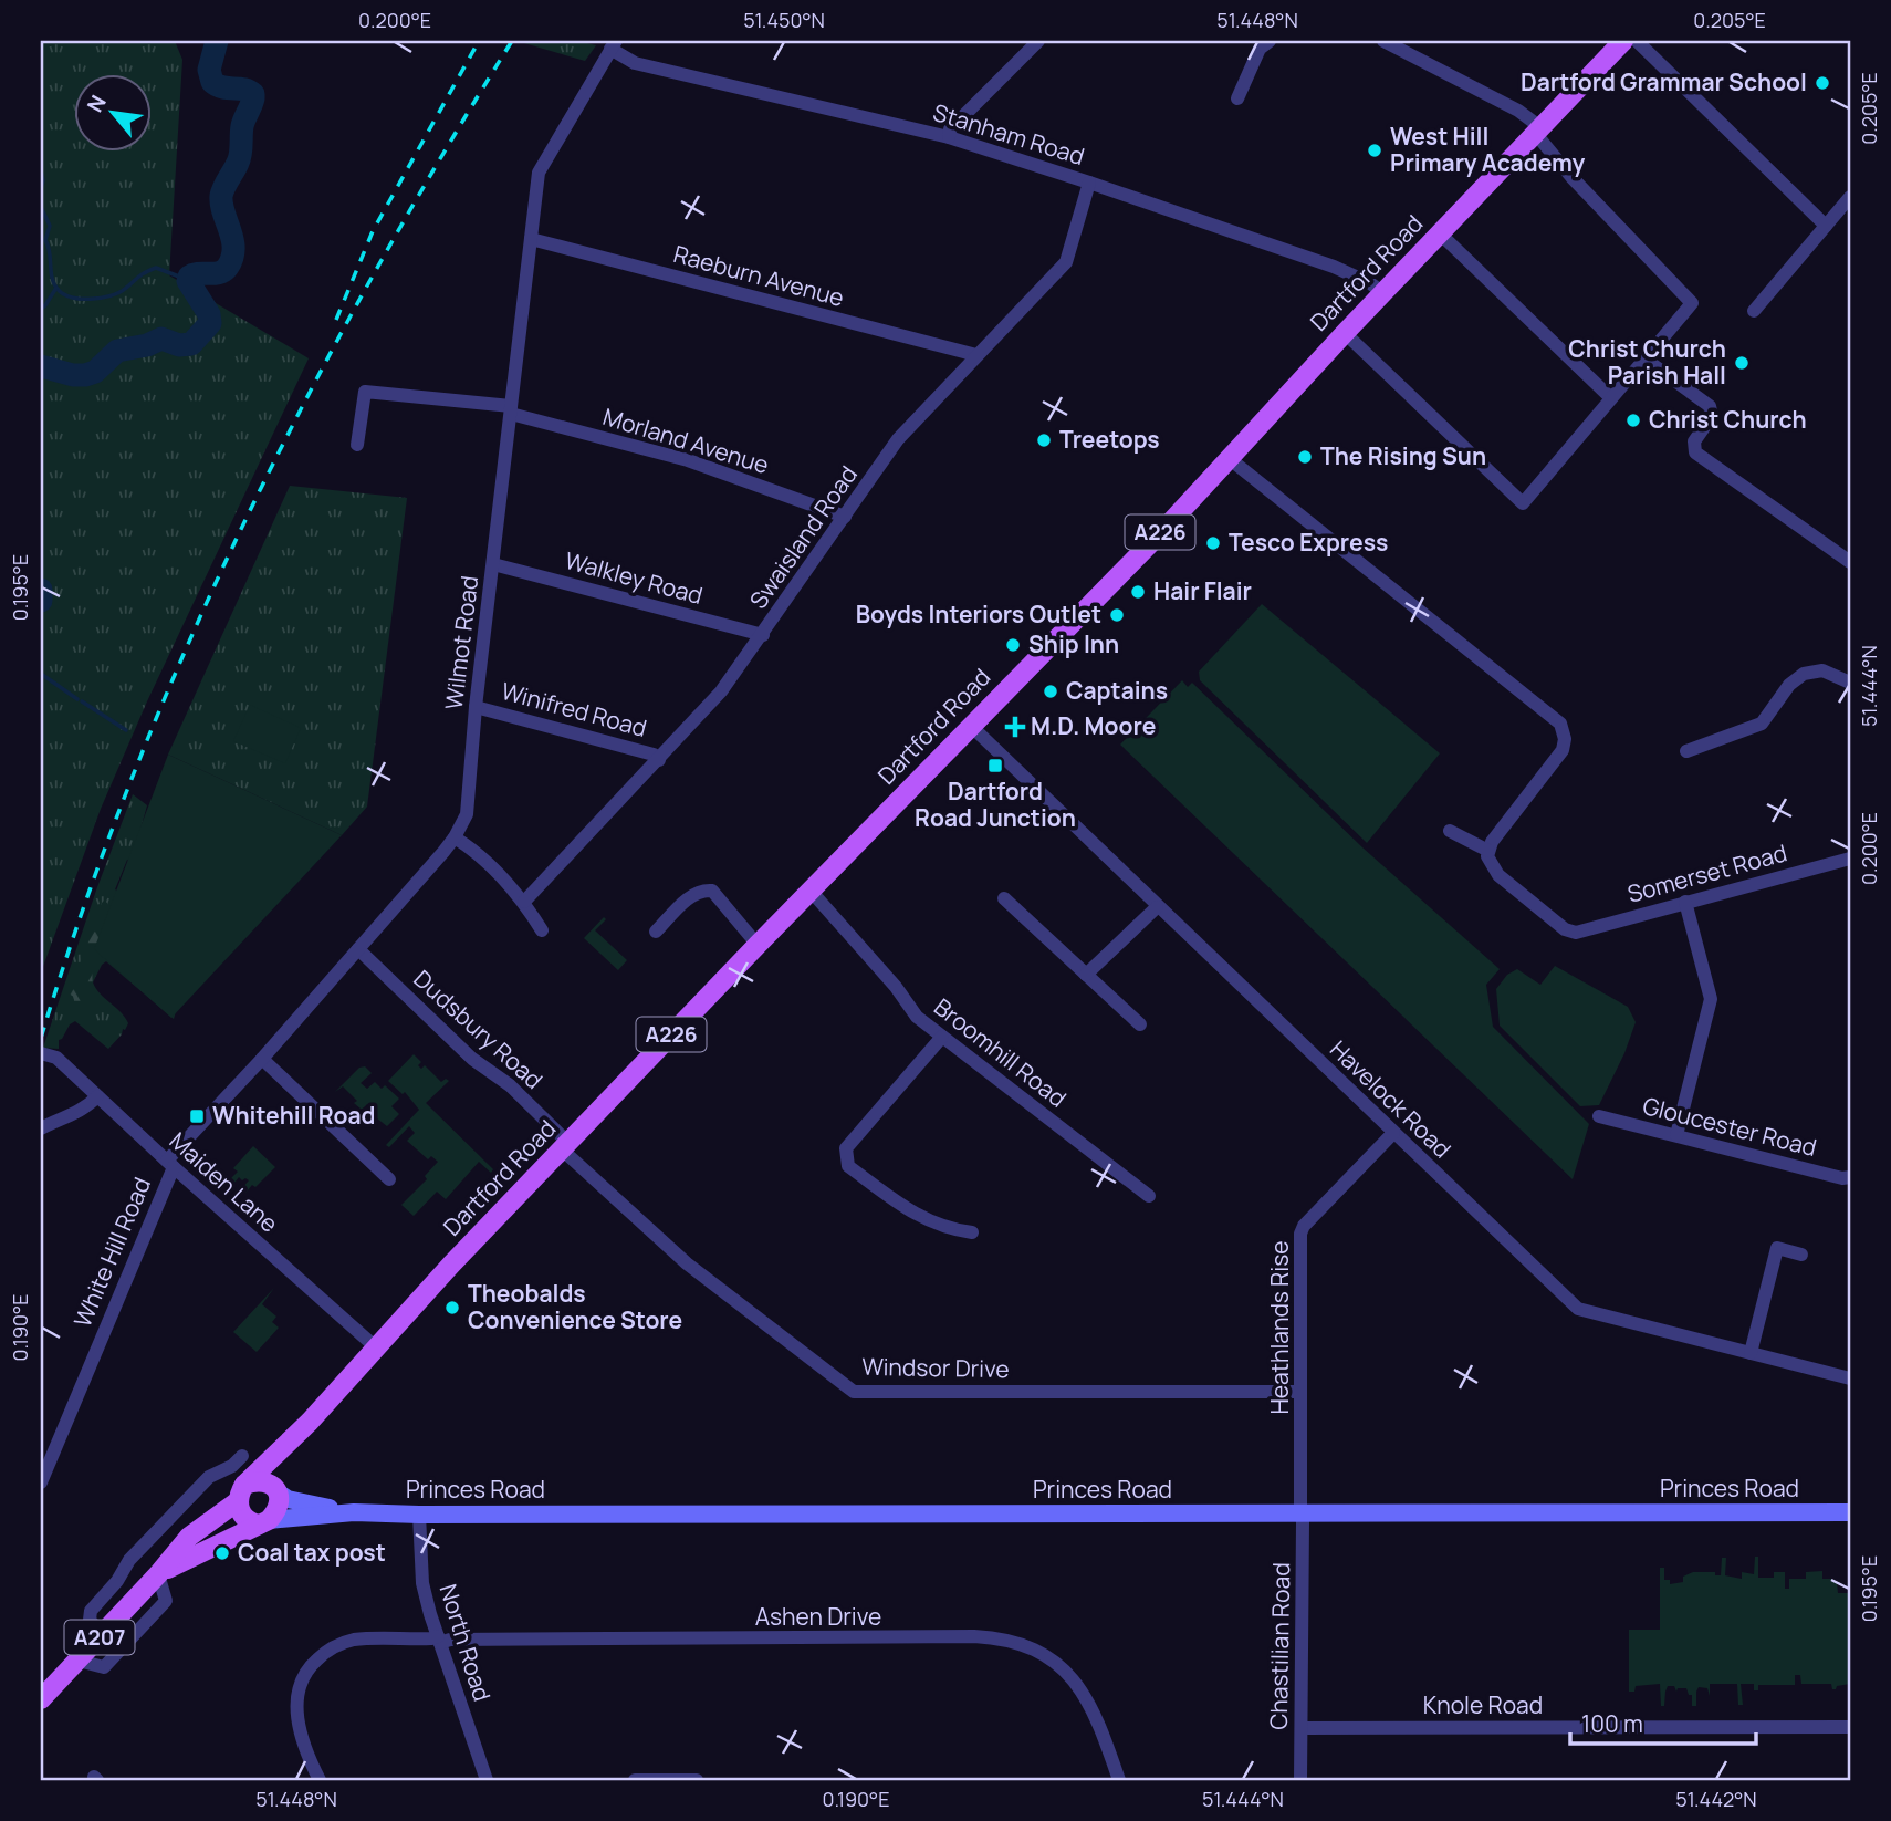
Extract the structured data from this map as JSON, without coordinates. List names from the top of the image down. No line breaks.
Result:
{"streets":{"main road":["Dartford Road","A226","Princes Road","A207"],"street":["Stanham Road","Raeburn Avenue","Morland Avenue","Swaisland Road","Walkley Road","Wilmot Road","Winifred Road","Somerset Road","Dudsbury Road","Broomhill Road","Havelock Road","Gloucester Road","Maiden Lane","White Hill Road","Heathlands Rise","Windsor Drive","Ashen Drive","North Road","Chastilian Road","Knole Road"]},"crossings":[["Stanham Road","Dartford Road"],["Stanham Road","Swaisland Road"],["Stanham Road","Wilmot Road"],["Dartford Road","Dudsbury Road"],["Dartford Road","Broomhill Road"],["Dartford Road","Havelock Road"],["Dartford Road","Maiden Lane"],["Dartford Road","Windsor Drive"],["Dartford Road","Princes Road"],["Dartford Road","A207"],["Raeburn Avenue","Swaisland Road"],["Raeburn Avenue","Wilmot Road"],["Morland Avenue","Swaisland Road"],["Morland Avenue","Wilmot Road"],["Swaisland Road","Walkley Road"],["Swaisland Road","Winifred Road"],["Walkley Road","Wilmot Road"],["Wilmot Road","Winifred Road"],["Wilmot Road","Dudsbury Road"],["Wilmot Road","Maiden Lane"],["Wilmot Road","White Hill Road"],["Dudsbury Road","Windsor Drive"],["Havelock Road","Heathlands Rise"],["Maiden Lane","White Hill Road"],["Heathlands Rise","Windsor Drive"],["Heathlands Rise","Princes Road"],["Heathlands Rise","Chastilian Road"],["Princes Road","A207"],["Princes Road","North Road"],["Princes Road","Chastilian Road"],["Ashen Drive","North Road"],["Chastilian Road","Knole Road"]],"places":{"other":["Dartford Grammar School","West Hill Primary Academy","Christ Church Parish Hall","Christ Church","Treetops","The Rising Sun","Tesco Express","Hair Flair","Boyds Interiors Outlet","Ship Inn","Captains","Theobalds Convenience Store","Coal tax post"],"health":["M.D. Moore"],"transit":["Dartford Road Junction","Whitehill Road"]},"scale_bar":"100 m","north":"top left","coordinates":["0.200°E","51.450°N","51.448°N","0.205°E","0.195°E","51.444°N","0.190°E","51.442°N"]}
